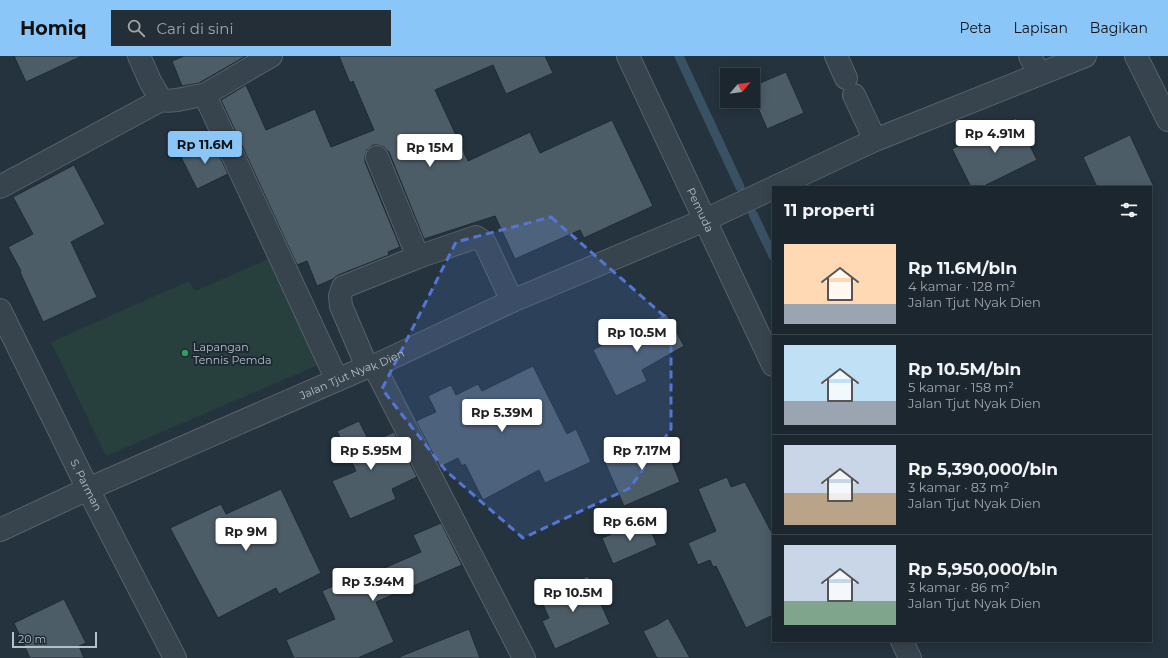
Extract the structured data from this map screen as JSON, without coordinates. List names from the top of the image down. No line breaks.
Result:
{"streets":{"street":["Pemuda","Jalan Tjut Nyak Dien","S. Parman"]},"crossings":[["Pemuda","Jalan Tjut Nyak Dien"],["Jalan Tjut Nyak Dien","S. Parman"]],"places":["Lapangan Tennis Pemda"],"scale_bar":"20 m","north":"top right","page":{"header":"Homiq","search":"Cari di sini","nav":["Peta","Lapisan","Bagikan"],"price":["Rp 4.91M","Rp 11.6M","Rp 15M","Rp 10.5M","Rp 5.39M","Rp 5.95M","Rp 7.17M","Rp 6.6M","Rp 9M","Rp 3.94M","Rp 10.5M"],"heading":"11 properti","list":[{"name":"Rp 11.6M/bln","note":"4 kamar · 128 m² · Jalan Tjut Nyak Dien"},{"name":"Rp 10.5M/bln","note":"5 kamar · 158 m² · Jalan Tjut Nyak Dien"},{"name":"Rp 5,390,000/bln","note":"3 kamar · 83 m² · Jalan Tjut Nyak Dien"},{"name":"Rp 5,950,000/bln","note":"3 kamar · 86 m² · Jalan Tjut Nyak Dien"}],"scale":"20 m"}}
